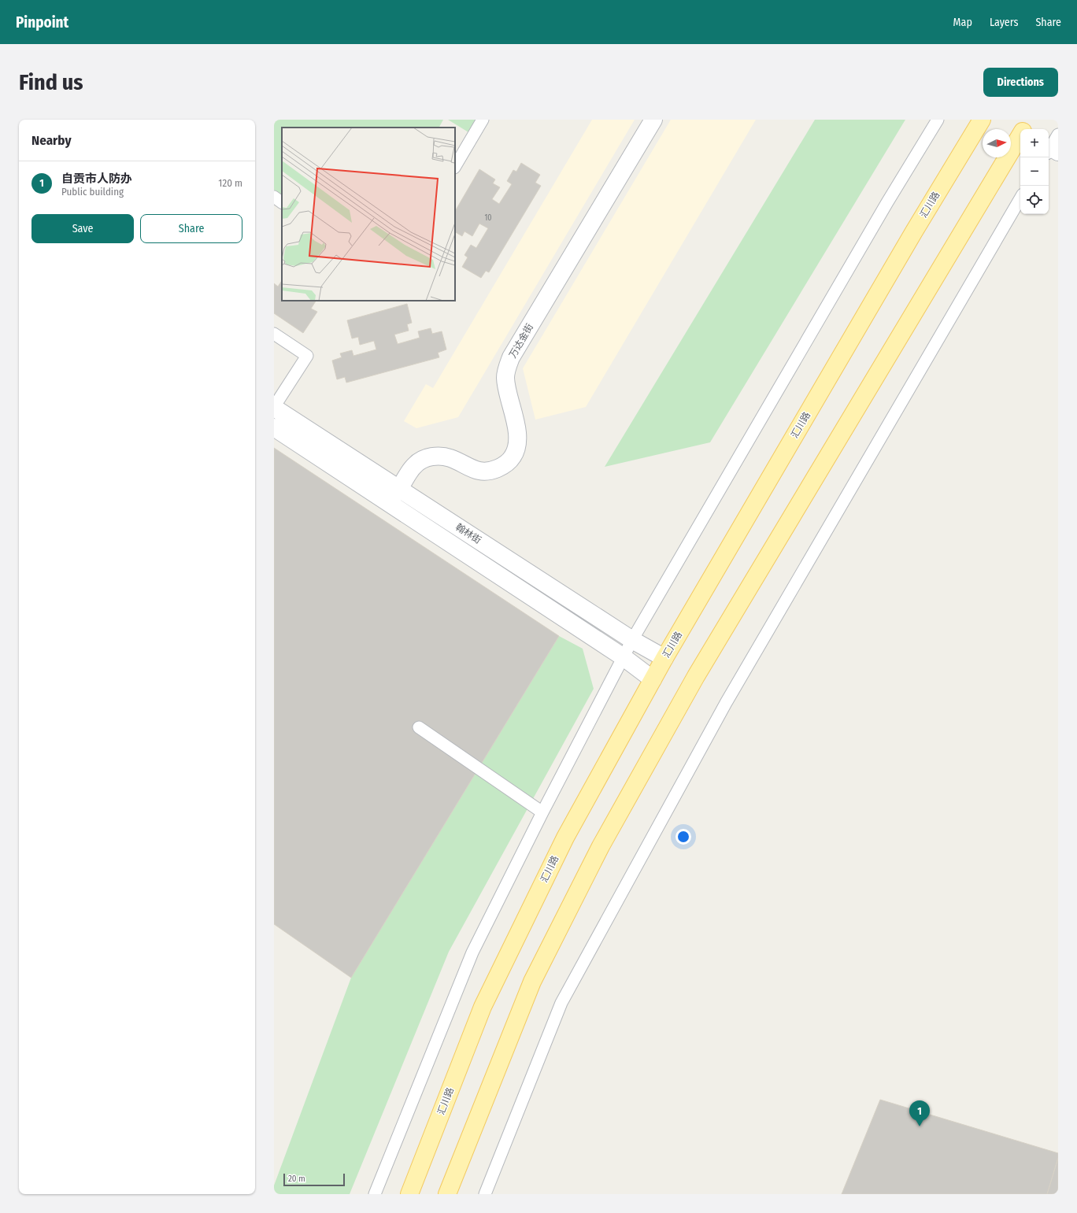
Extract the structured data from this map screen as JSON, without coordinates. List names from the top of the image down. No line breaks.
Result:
{"streets":{"main road":["汇川路"],"street":["万达金街","翰林街"]},"crossings":[["汇川路","翰林街"],["万达金街","翰林街"]],"house_numbers":["10"],"scale_bar":"20 m","north":"right","page":{"header":"Pinpoint","nav":["Map","Layers","Share"],"buttons":["Directions",["Save","Share"]],"title":"Find us","heading":"Nearby","map_buttons":["+","−"],"list":[{"mark":"1","name":"自贡市人防办","note":"Public building","value":"120 m"}],"pins":"1","scale":"20 m"}}
